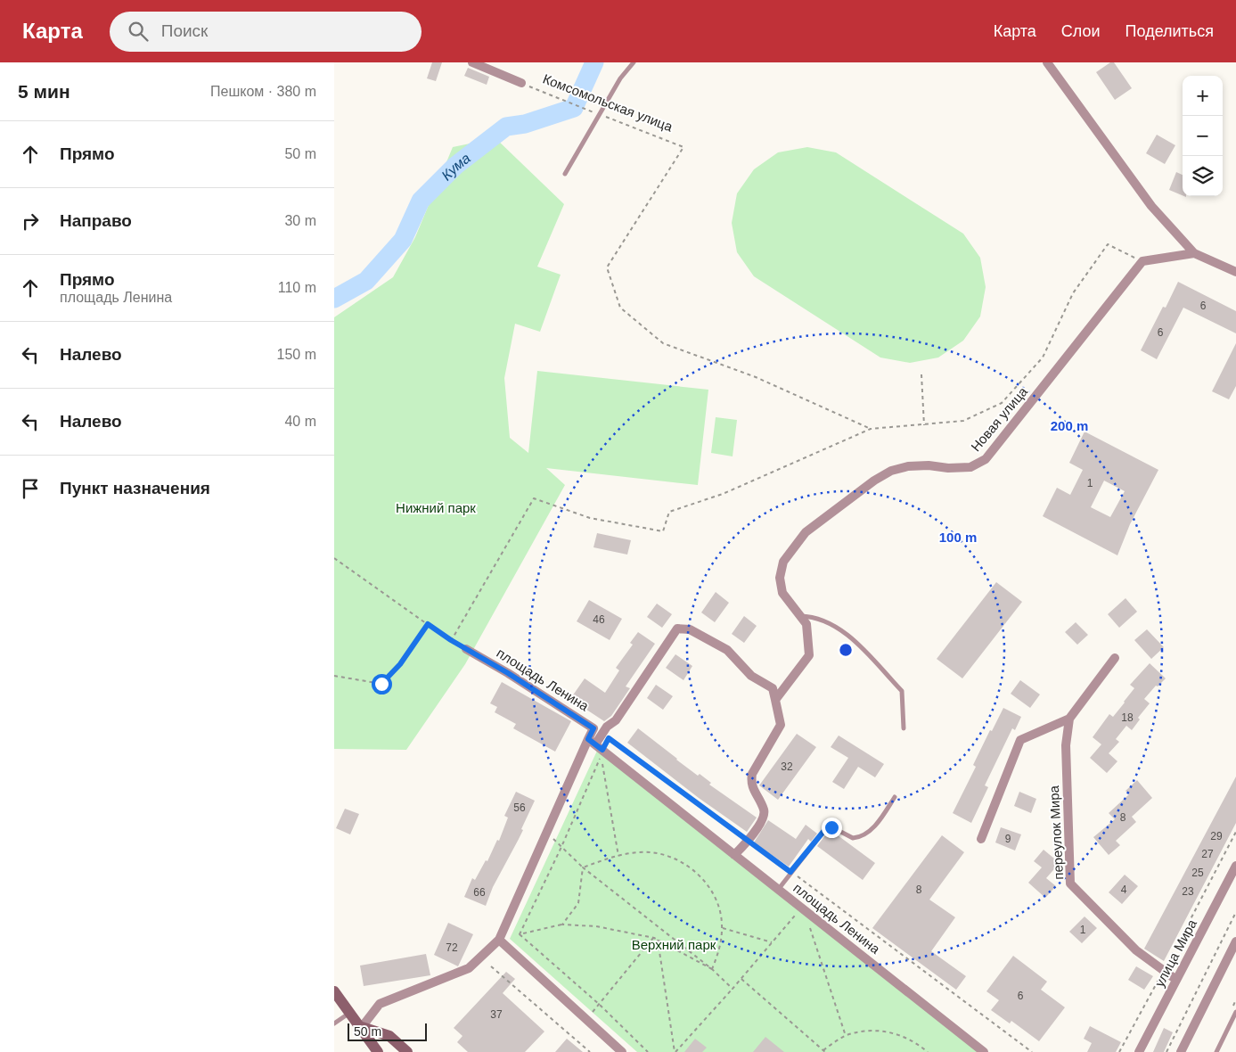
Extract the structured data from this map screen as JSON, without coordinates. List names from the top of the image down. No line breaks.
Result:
{"streets":{"street":["Комсомольская улица","Новая улица","площадь Ленина","переулок Мира","улица Мира"]},"crossings":[["переулок Мира","улица Мира"]],"water":["Кума"],"parks":["Нижний парк","Верхний парк"],"house_numbers":["6","6","1","46","18","32","56","8","29","9","27","25","8","4","23","66","1","72","6","37"],"scale_bar":"50 m","page":{"header":"Карта","search":"Поиск","nav":["Карта","Слои","Поделиться"],"heading":["5 мин","Пешком · 380 m"],"map_buttons":["+","−"],"list":[["Прямо","50 m"],["Направо","30 m"],["Прямо","площадь Ленина","110 m"],["Налево","150 m"],["Налево","40 m"],"Пункт назначения"],"scale":"50 m"},"rings":["200 m","100 m"]}
